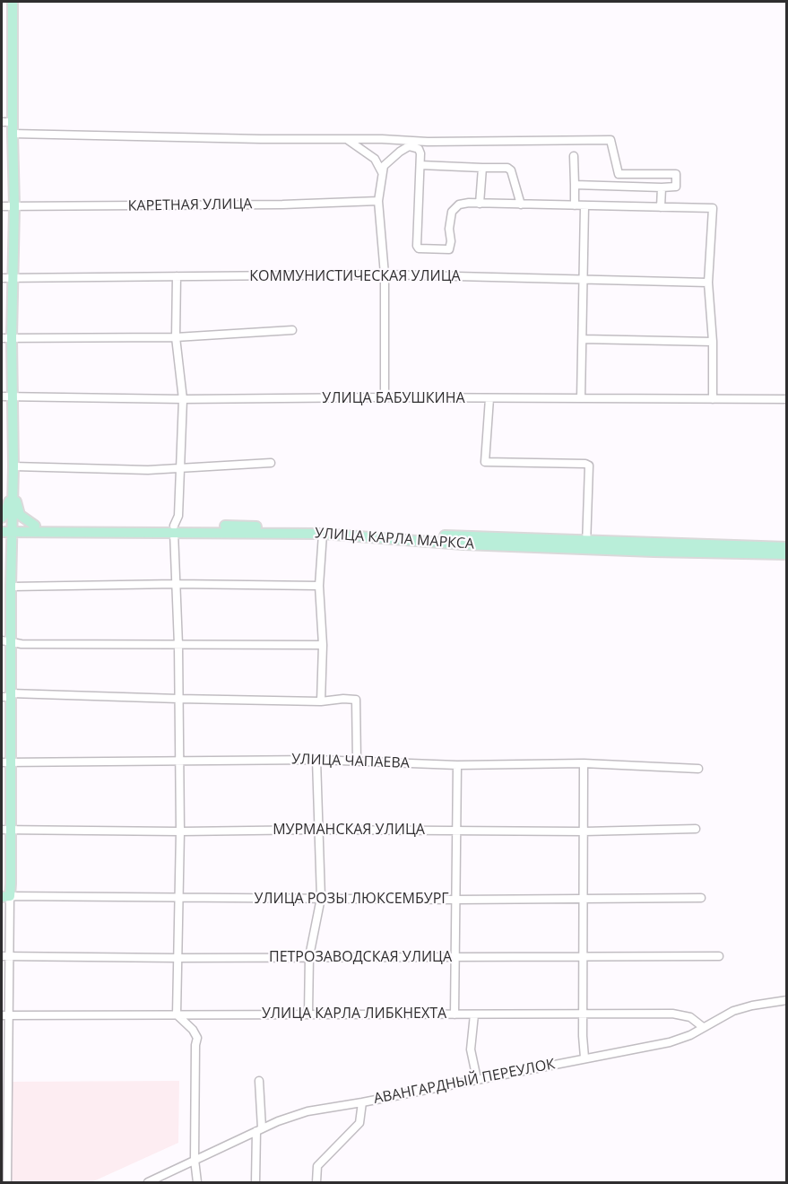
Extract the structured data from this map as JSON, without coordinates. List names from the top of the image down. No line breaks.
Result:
{"streets":{"main road":["УЛИЦА КАРЛА МАРКСА"],"street":["КАРЕТНАЯ УЛИЦА","КОММУНИСТИЧЕСКАЯ УЛИЦА","УЛИЦА БАБУШКИНА","УЛИЦА ЧАПАЕВА","МУРМАНСКАЯ УЛИЦА","УЛИЦА РОЗЫ ЛЮКСЕМБУРГ","ПЕТРОЗАВОДСКАЯ УЛИЦА","УЛИЦА КАРЛА ЛИБКНЕХТА","АВАНГАРДНЫЙ ПЕРЕУЛОК"]},"crossings":[["УЛИЦА КАРЛА ЛИБКНЕХТА","АВАНГАРДНЫЙ ПЕРЕУЛОК"]]}
